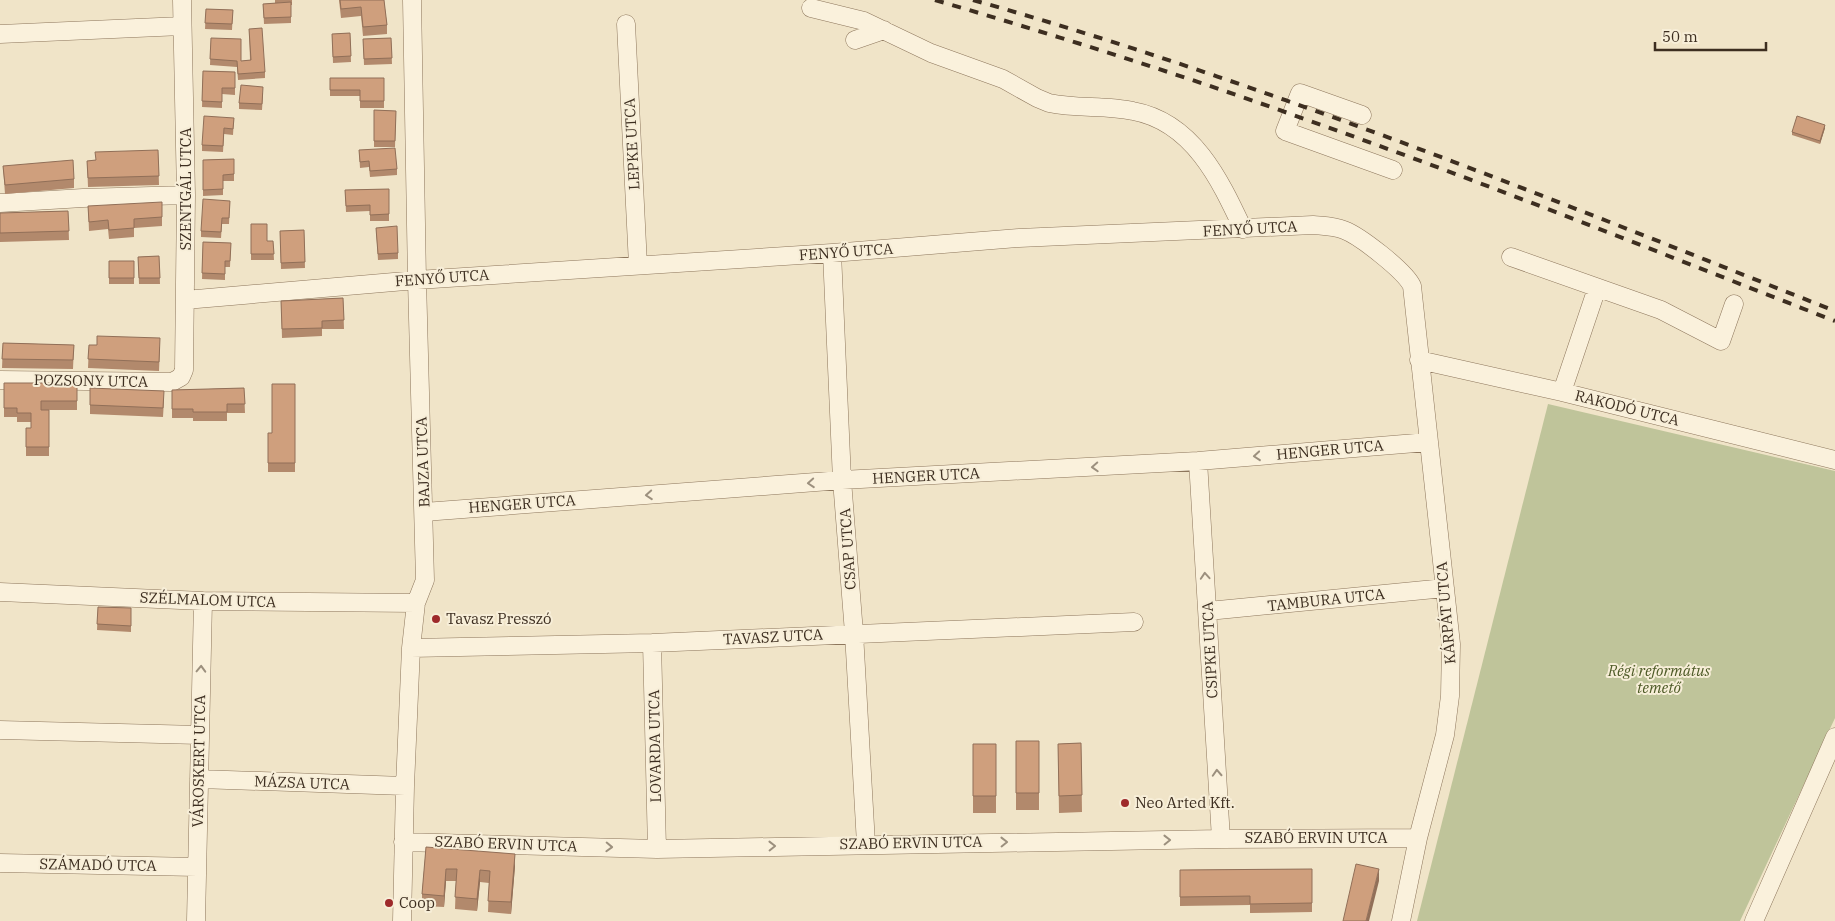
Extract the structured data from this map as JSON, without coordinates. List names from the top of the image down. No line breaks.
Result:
{"streets":{"street":["LEPKE UTCA","SZENTGÁL UTCA","FENYŐ UTCA","POZSONY UTCA","RAKODÓ UTCA","HENGER UTCA","BAJZA UTCA","CSAP UTCA","SZÉLMALOM UTCA","TAMBURA UTCA","KÁRPÁT UTCA","TAVASZ UTCA","CSIPKE UTCA","LOVARDA UTCA","VÁROSKERT UTCA","MÁZSA UTCA","SZABÓ ERVIN UTCA","SZÁMADÓ UTCA"]},"crossings":[["LEPKE UTCA","FENYŐ UTCA"],["SZENTGÁL UTCA","FENYŐ UTCA"],["SZENTGÁL UTCA","POZSONY UTCA"],["FENYŐ UTCA","RAKODÓ UTCA"],["FENYŐ UTCA","BAJZA UTCA"],["FENYŐ UTCA","CSAP UTCA"],["FENYŐ UTCA","KÁRPÁT UTCA"],["RAKODÓ UTCA","KÁRPÁT UTCA"],["HENGER UTCA","BAJZA UTCA"],["HENGER UTCA","CSAP UTCA"],["HENGER UTCA","KÁRPÁT UTCA"],["HENGER UTCA","CSIPKE UTCA"],["BAJZA UTCA","SZÉLMALOM UTCA"],["BAJZA UTCA","TAVASZ UTCA"],["BAJZA UTCA","MÁZSA UTCA"],["BAJZA UTCA","SZABÓ ERVIN UTCA"],["CSAP UTCA","TAVASZ UTCA"],["CSAP UTCA","SZABÓ ERVIN UTCA"],["SZÉLMALOM UTCA","VÁROSKERT UTCA"],["TAMBURA UTCA","KÁRPÁT UTCA"],["TAMBURA UTCA","CSIPKE UTCA"],["KÁRPÁT UTCA","SZABÓ ERVIN UTCA"],["TAVASZ UTCA","LOVARDA UTCA"],["CSIPKE UTCA","SZABÓ ERVIN UTCA"],["LOVARDA UTCA","SZABÓ ERVIN UTCA"],["VÁROSKERT UTCA","MÁZSA UTCA"],["VÁROSKERT UTCA","SZÁMADÓ UTCA"]],"one_way":["HENGER UTCA","CSIPKE UTCA","VÁROSKERT UTCA","SZABÓ ERVIN UTCA"],"parks":["Régi református temető"],"places":["Tavasz Presszó","Neo Arted Kft.","Coop"],"scale_bar":"50 m"}
